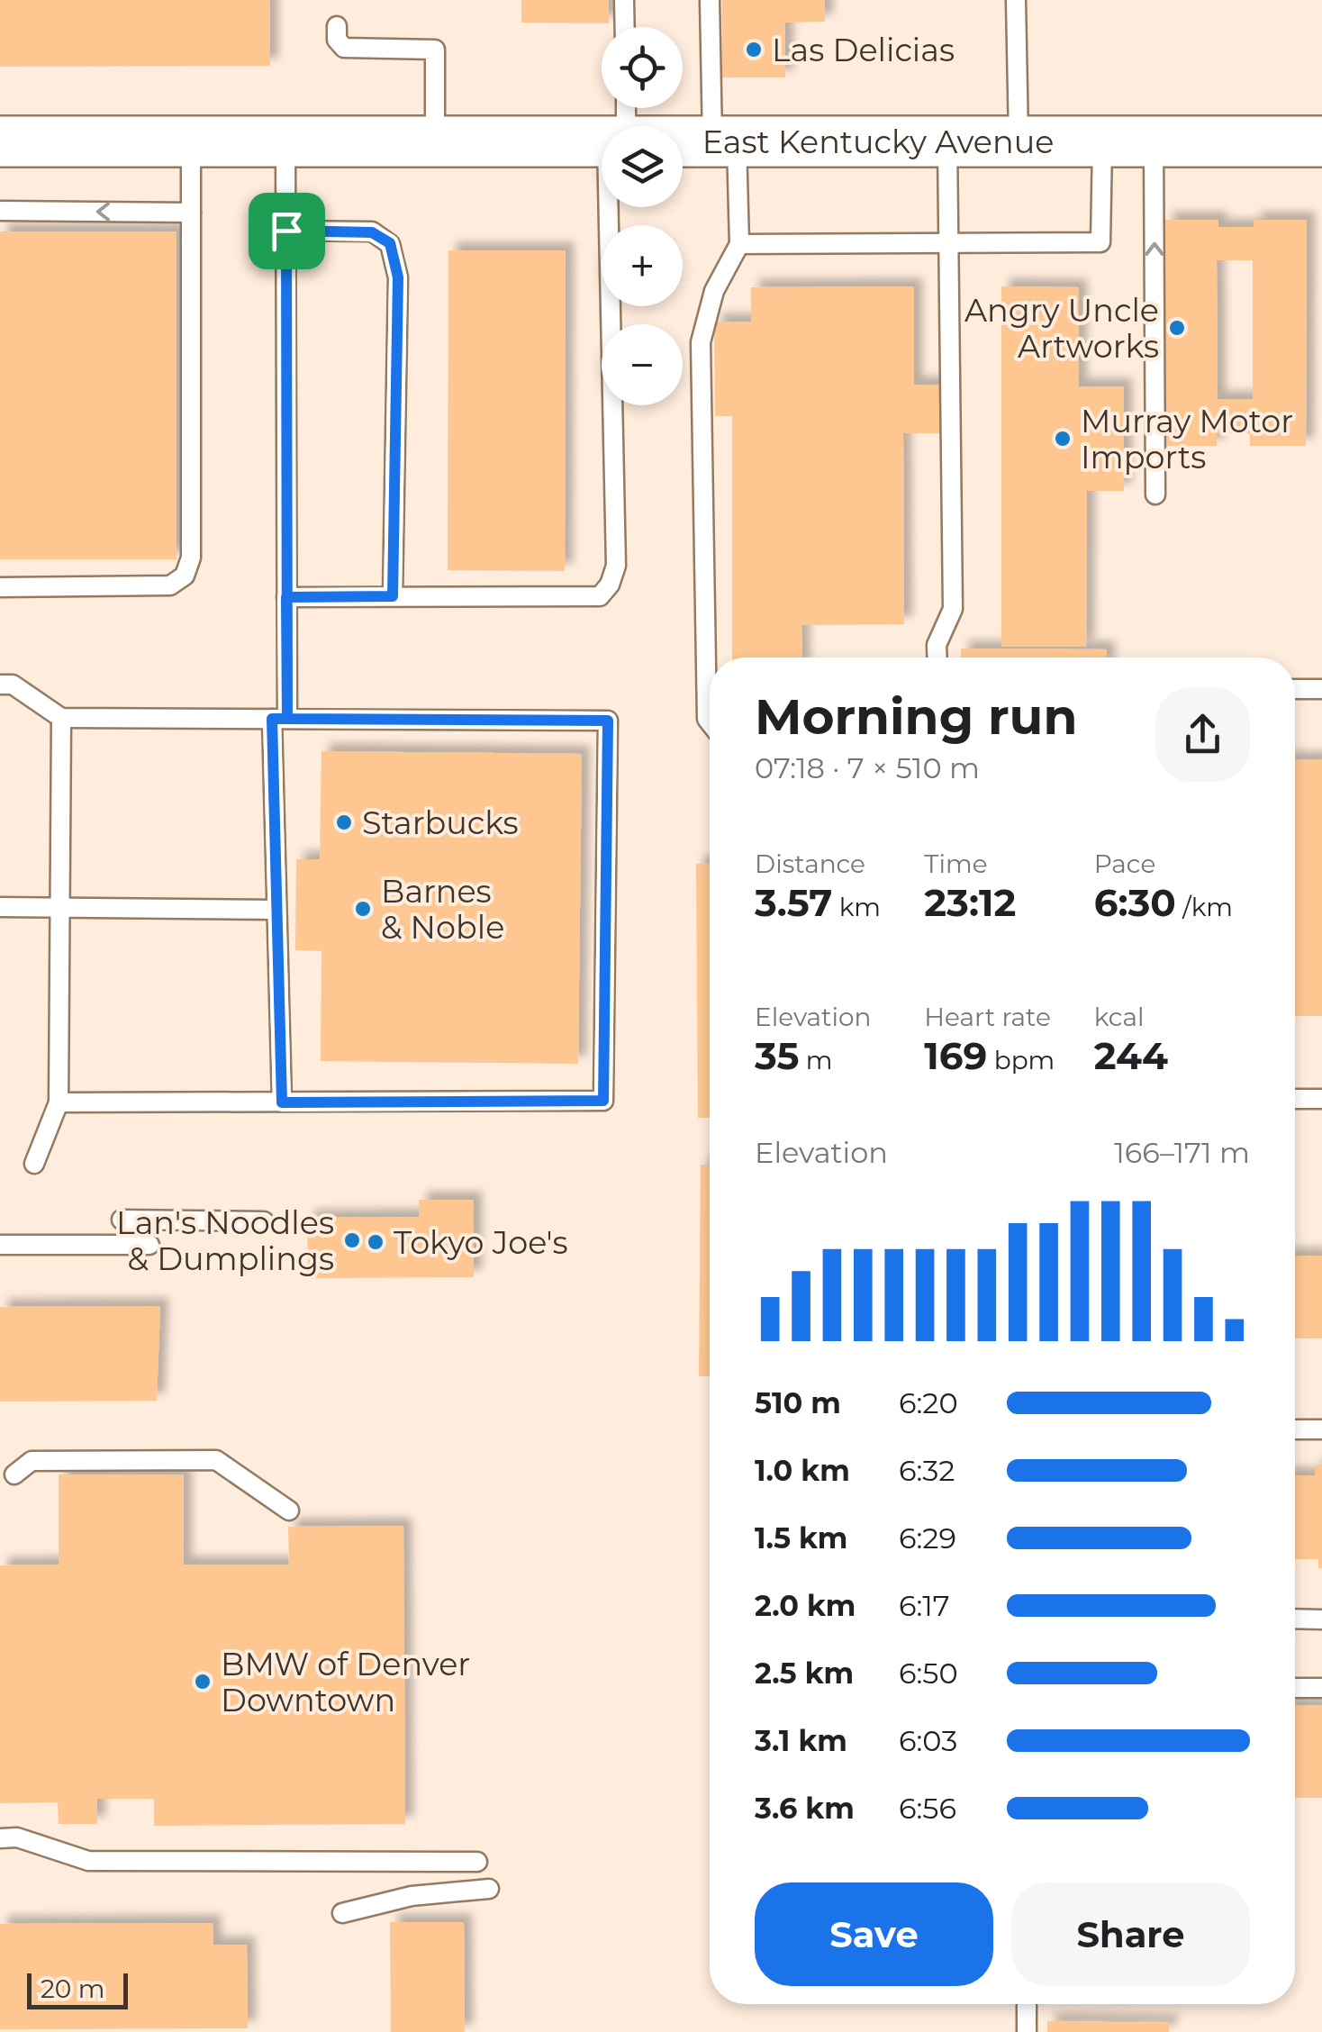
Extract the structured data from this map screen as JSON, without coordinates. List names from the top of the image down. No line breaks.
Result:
{"streets":{"street":["East Kentucky Avenue"]},"places":["Las Delicias","Angry Uncle Artworks","Murray Motor Imports","Starbucks","Barnes & Noble","Lan's Noodles & Dumplings","Tokyo Joe's","BMW of Denver Downtown"],"scale_bar":"20 m","page":{"map_buttons":["+","−"],"heading":["Morning run","07:18 · 7 × 510 m"],"stats":[["Distance","3.57 km"],["Time","23:12"],["Pace","6:30 /km"],["Elevation","35 m"],["Heart rate","169 bpm"],["kcal","244"]],"chart":["Elevation","166–171 m"],"list":[{"name":"510 m","note":"6:20"},{"name":"1.0 km","note":"6:32"},{"name":"1.5 km","note":"6:29"},{"name":"2.0 km","note":"6:17"},{"name":"2.5 km","note":"6:50"},{"name":"3.1 km","note":"6:03"},{"name":"3.6 km","note":"6:56"}],"buttons":["Save","Share"],"scale":"20 m"}}
